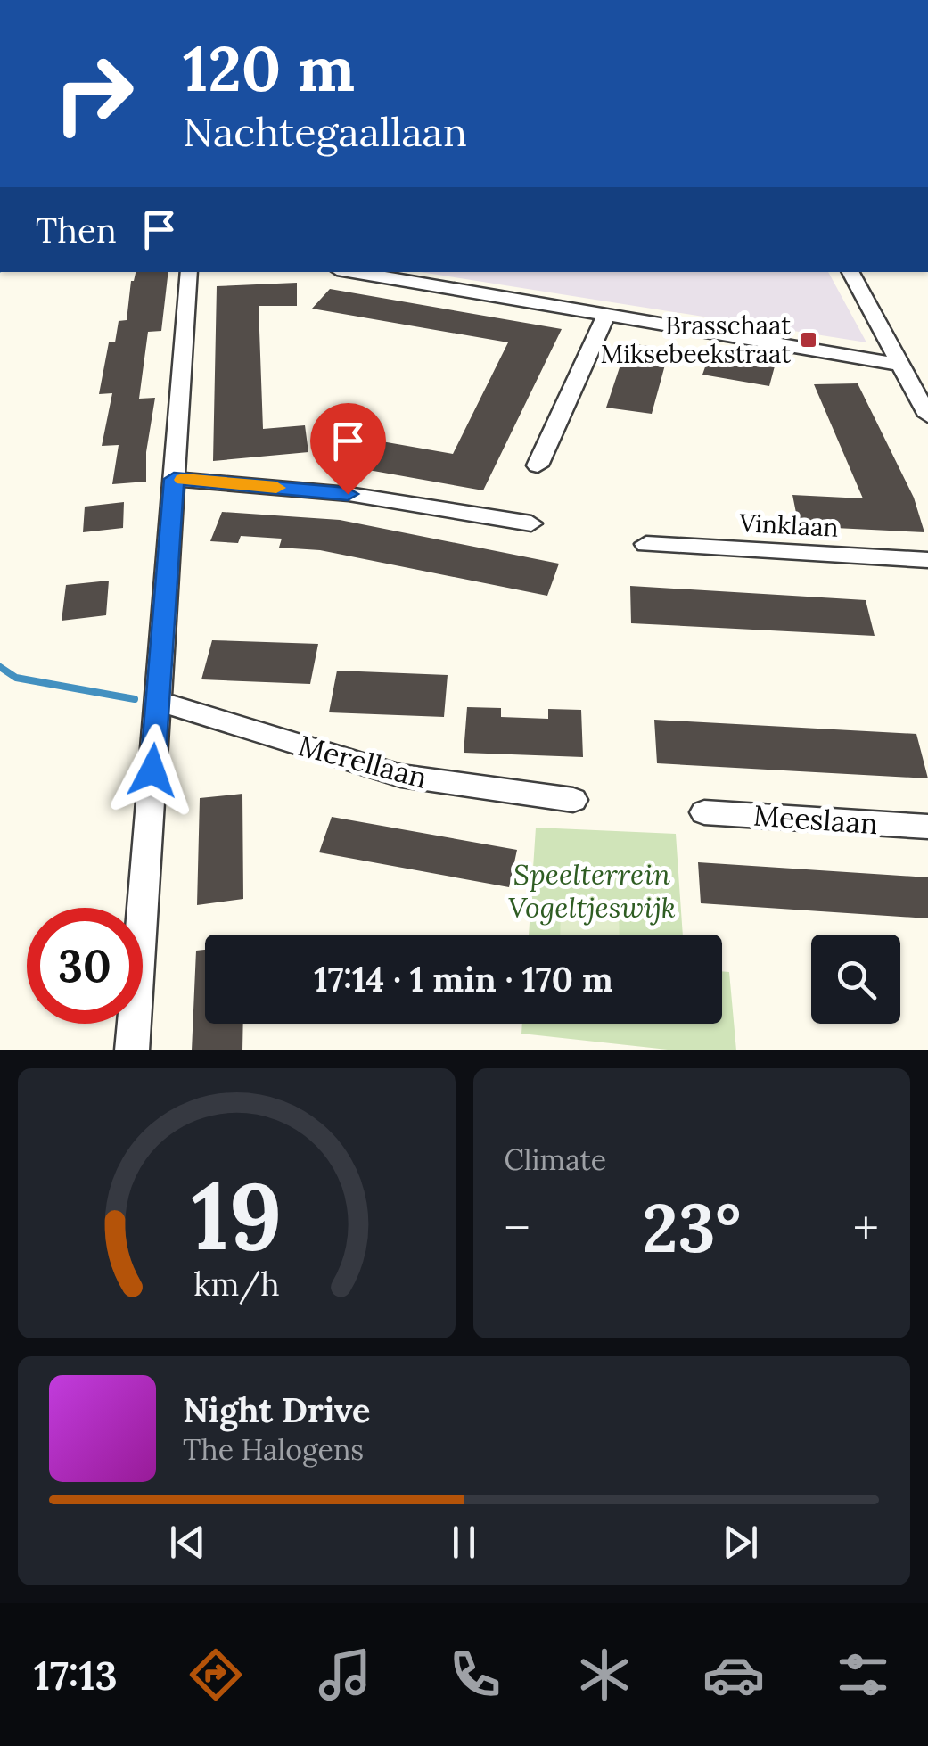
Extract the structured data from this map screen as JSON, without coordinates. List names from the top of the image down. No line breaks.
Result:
{"streets":{"street":["Vinklaan","Merellaan","Meeslaan"]},"parks":["Speelterrein Vogeltjeswijk"],"places":{"transit":["Brasschaat Miksebeekstraat"]},"page":{"turn":["120 m","Nachtegaallaan"],"then":"Then","limit":"30","trip":"17:14 · 1 min · 170 m","tile":"Climate","heat":["−","23°","+"],"song":["Night Drive","The Halogens"],"tabs":"17:13","gauge":["19","km/h"]}}
